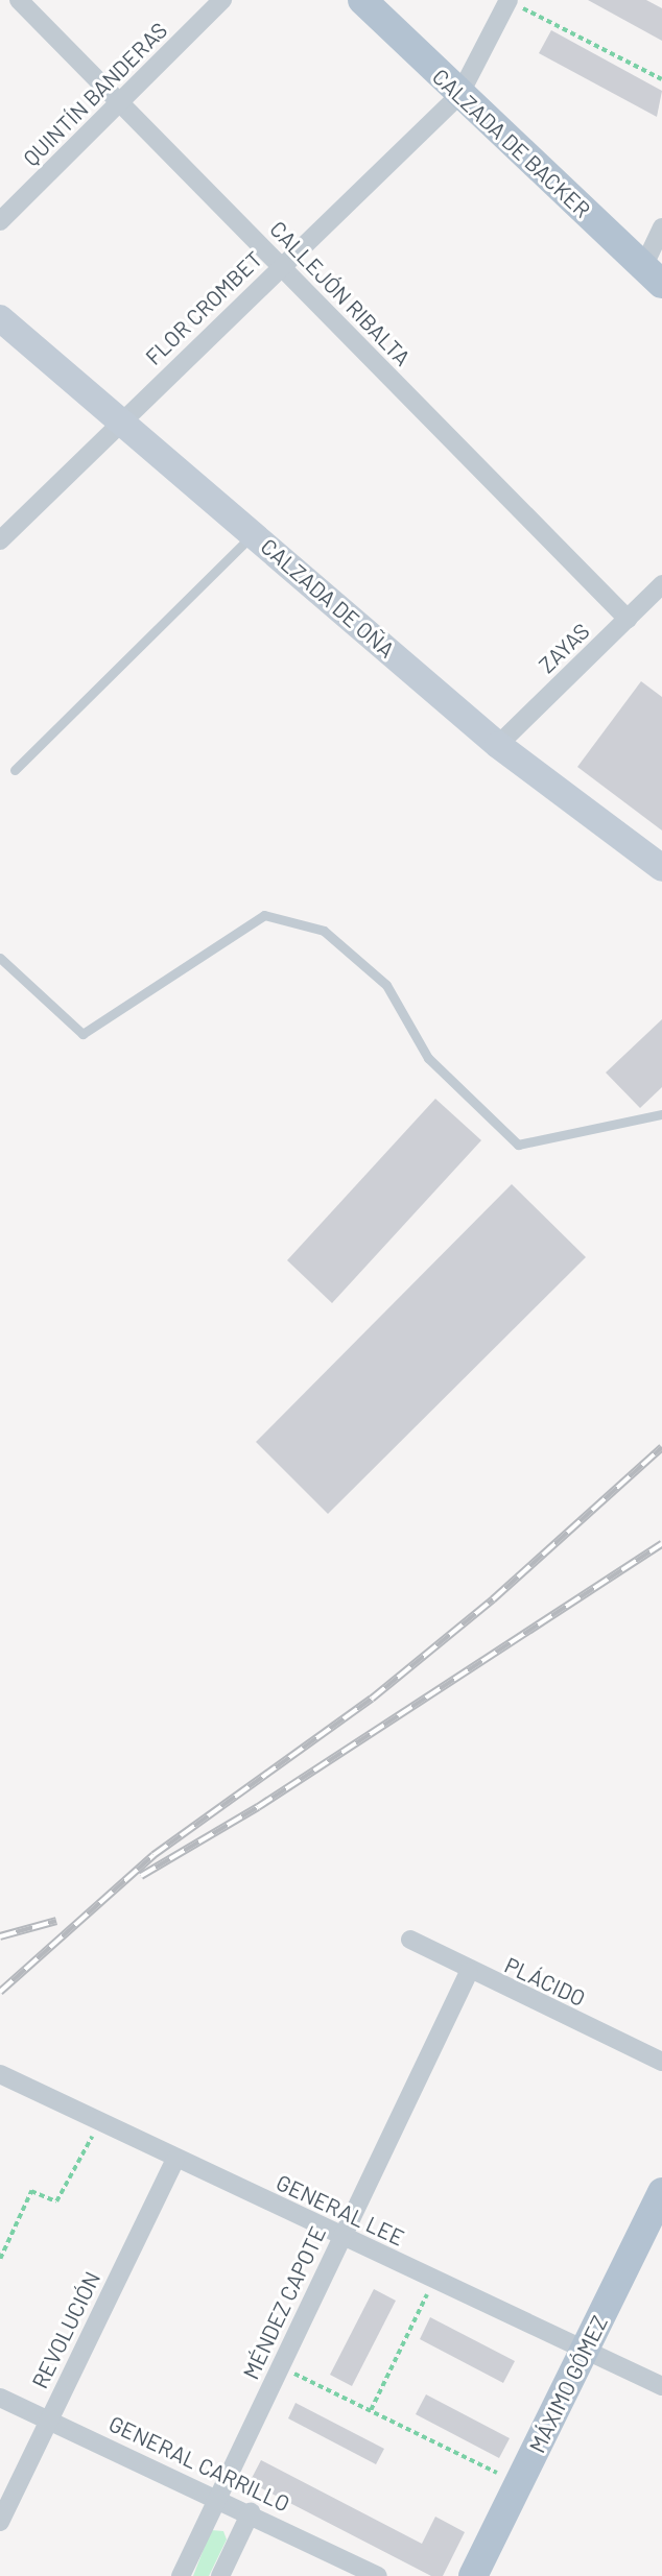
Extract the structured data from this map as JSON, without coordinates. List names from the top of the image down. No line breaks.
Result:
{"streets":{"main road":["CALZADA DE BACKER","MÁXIMO GÓMEZ"],"street":["QUINTÍN BANDERAS","CALLEJÓN RIBALTA","FLOR CROMBET","CALZADA DE OÑA","ZAYAS","PLÁCIDO","GENERAL LEE","MÉNDEZ CAPOTE","REVOLUCIÓN","GENERAL CARRILLO"]},"crossings":[["QUINTÍN BANDERAS","CALLEJÓN RIBALTA"],["CALZADA DE BACKER","FLOR CROMBET"],["CALLEJÓN RIBALTA","FLOR CROMBET"],["CALLEJÓN RIBALTA","ZAYAS"],["FLOR CROMBET","CALZADA DE OÑA"],["CALZADA DE OÑA","ZAYAS"],["PLÁCIDO","MÉNDEZ CAPOTE"],["GENERAL LEE","MÉNDEZ CAPOTE"],["GENERAL LEE","REVOLUCIÓN"],["GENERAL LEE","MÁXIMO GÓMEZ"],["MÉNDEZ CAPOTE","GENERAL CARRILLO"],["REVOLUCIÓN","GENERAL CARRILLO"]]}
